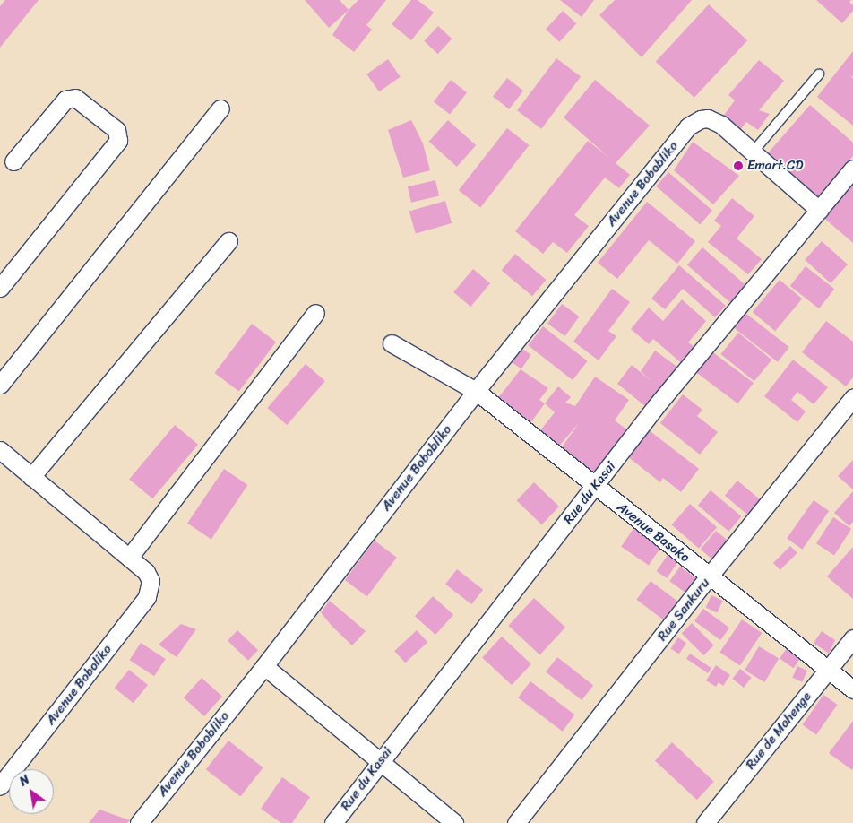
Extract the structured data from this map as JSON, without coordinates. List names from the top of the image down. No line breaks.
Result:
{"streets":{"street":["Avenue Bobobliko","Rue du Kasai","Avenue Basoko","Rue Sankuru","Avenue Boboliko","Rue de Mahenge"]},"crossings":[["Avenue Bobobliko","Avenue Basoko"],["Rue du Kasai","Avenue Basoko"],["Avenue Basoko","Rue Sankuru"],["Avenue Basoko","Rue de Mahenge"]],"places":["Emart.CD"],"north":"top left"}
